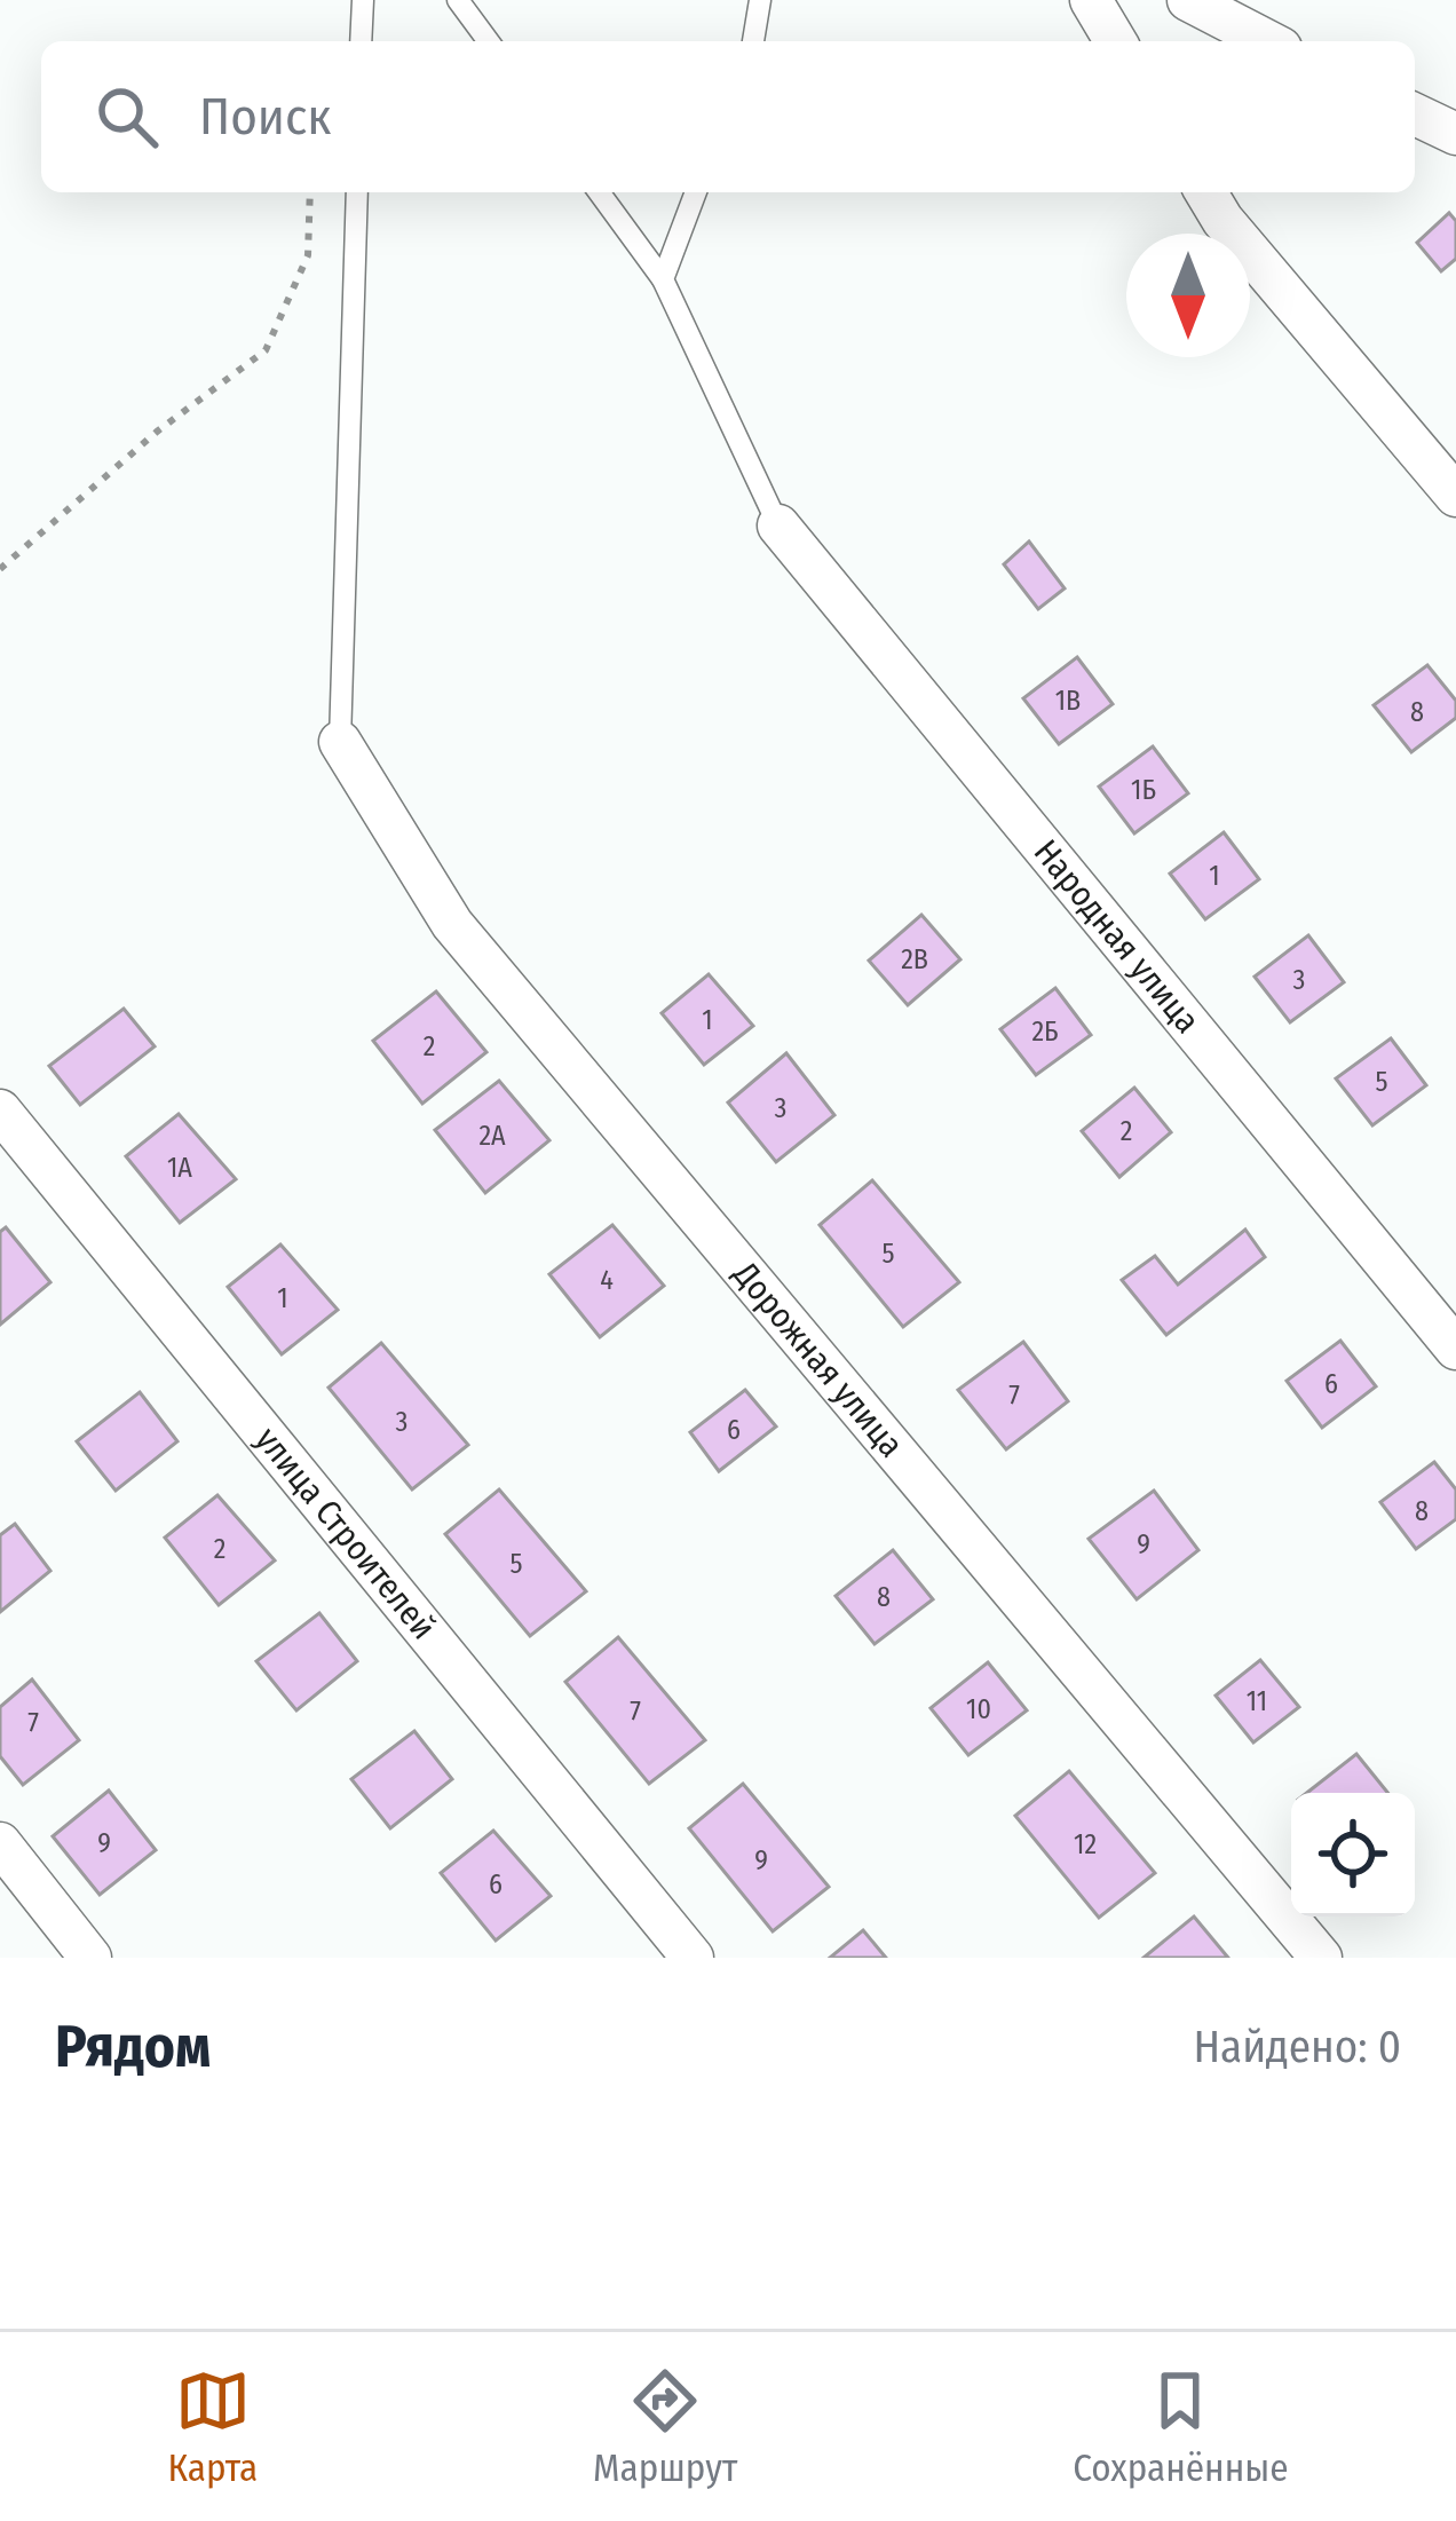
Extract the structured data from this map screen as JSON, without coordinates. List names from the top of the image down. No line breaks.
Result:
{"streets":{"street":["Народная улица","Дорожная улица","улица Строителей"]},"house_numbers":["1В","8","1Б","1","2В","3","1","2Б","2","5","3","2","2А","1А","5","4","1","6","7","3","6","8","9","2","5","8","11","10","7","7","9","12","9","6"],"north":"bottom","page":{"search":"Поиск","heading":["Рядом","Найдено: 0"],"nav":["Карта","Маршрут","Сохранённые"]}}
